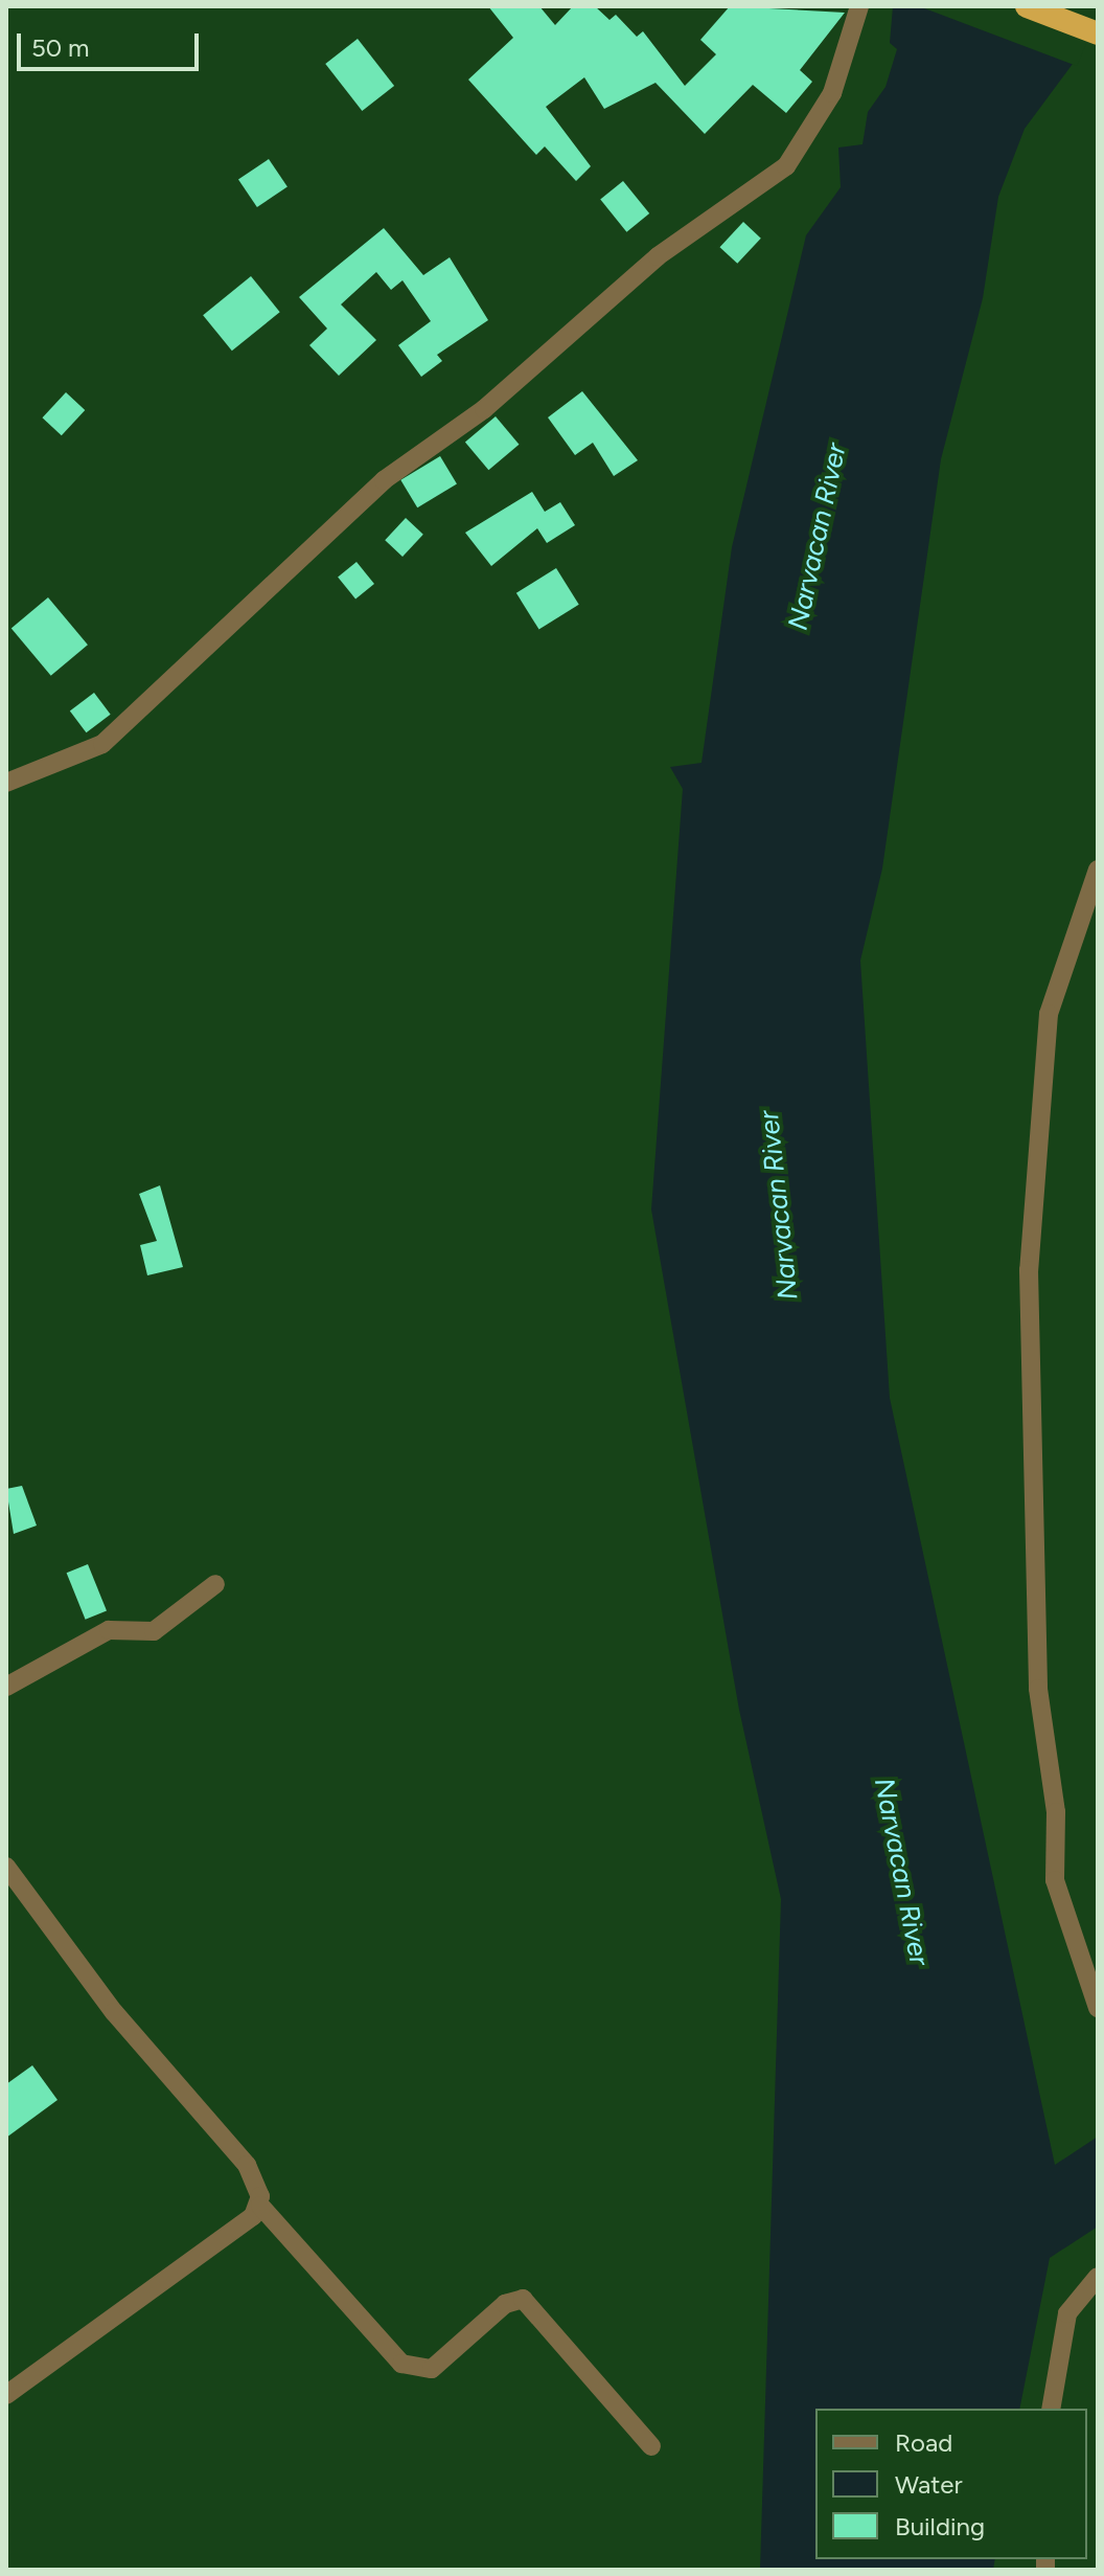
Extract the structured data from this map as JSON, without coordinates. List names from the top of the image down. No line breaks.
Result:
{"water":["Narvacan River"],"legend":["Road","Water","Building"],"scale_bar":"50 m"}
